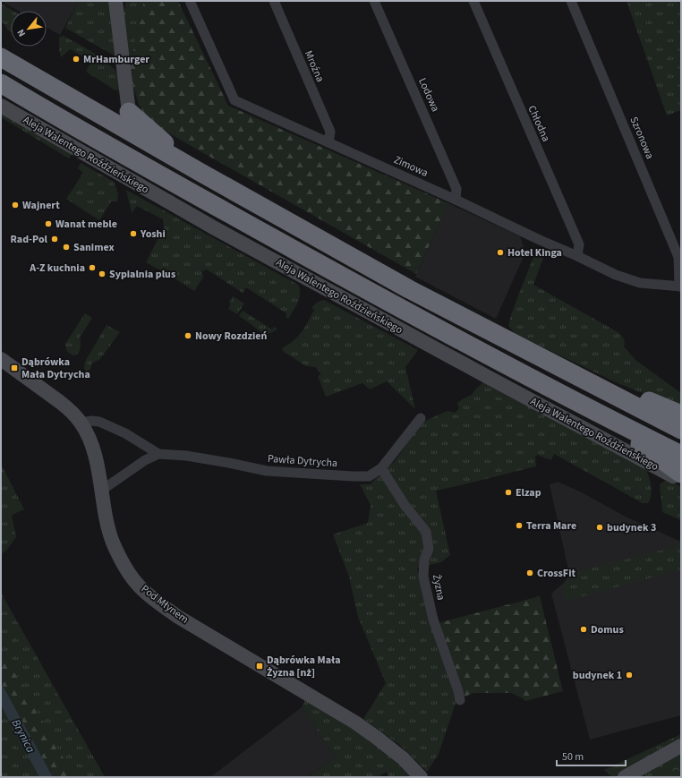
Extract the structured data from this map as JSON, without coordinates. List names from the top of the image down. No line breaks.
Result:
{"streets":{"highway":["Aleja Walentego Roździeńskiego"],"street":["Mroźna","Lodowa","Chłodna","Szronowa","Zimowa","Pawła Dytrycha","Żyzna","Pod Młynem"]},"crossings":[["Mroźna","Zimowa"],["Lodowa","Zimowa"],["Chłodna","Zimowa"],["Szronowa","Zimowa"],["Pawła Dytrycha","Żyzna"],["Pawła Dytrycha","Pod Młynem"]],"water":["Brynica"],"places":{"other":["MrHamburger","Wajnert","Wanat meble","Yoshi","Rad-Pol","Sanimex","Hotel Kinga","A-Z kuchnia","Sypialnia plus","Nowy Rozdzień","Elzap","Terra Mare","budynek 3","CrossFit","Domus","budynek 1"],"transit":["Dąbrówka Mała Dytrycha","Dąbrówka Mała Żyzna [nż]"]},"scale_bar":"50 m","north":"bottom left"}
